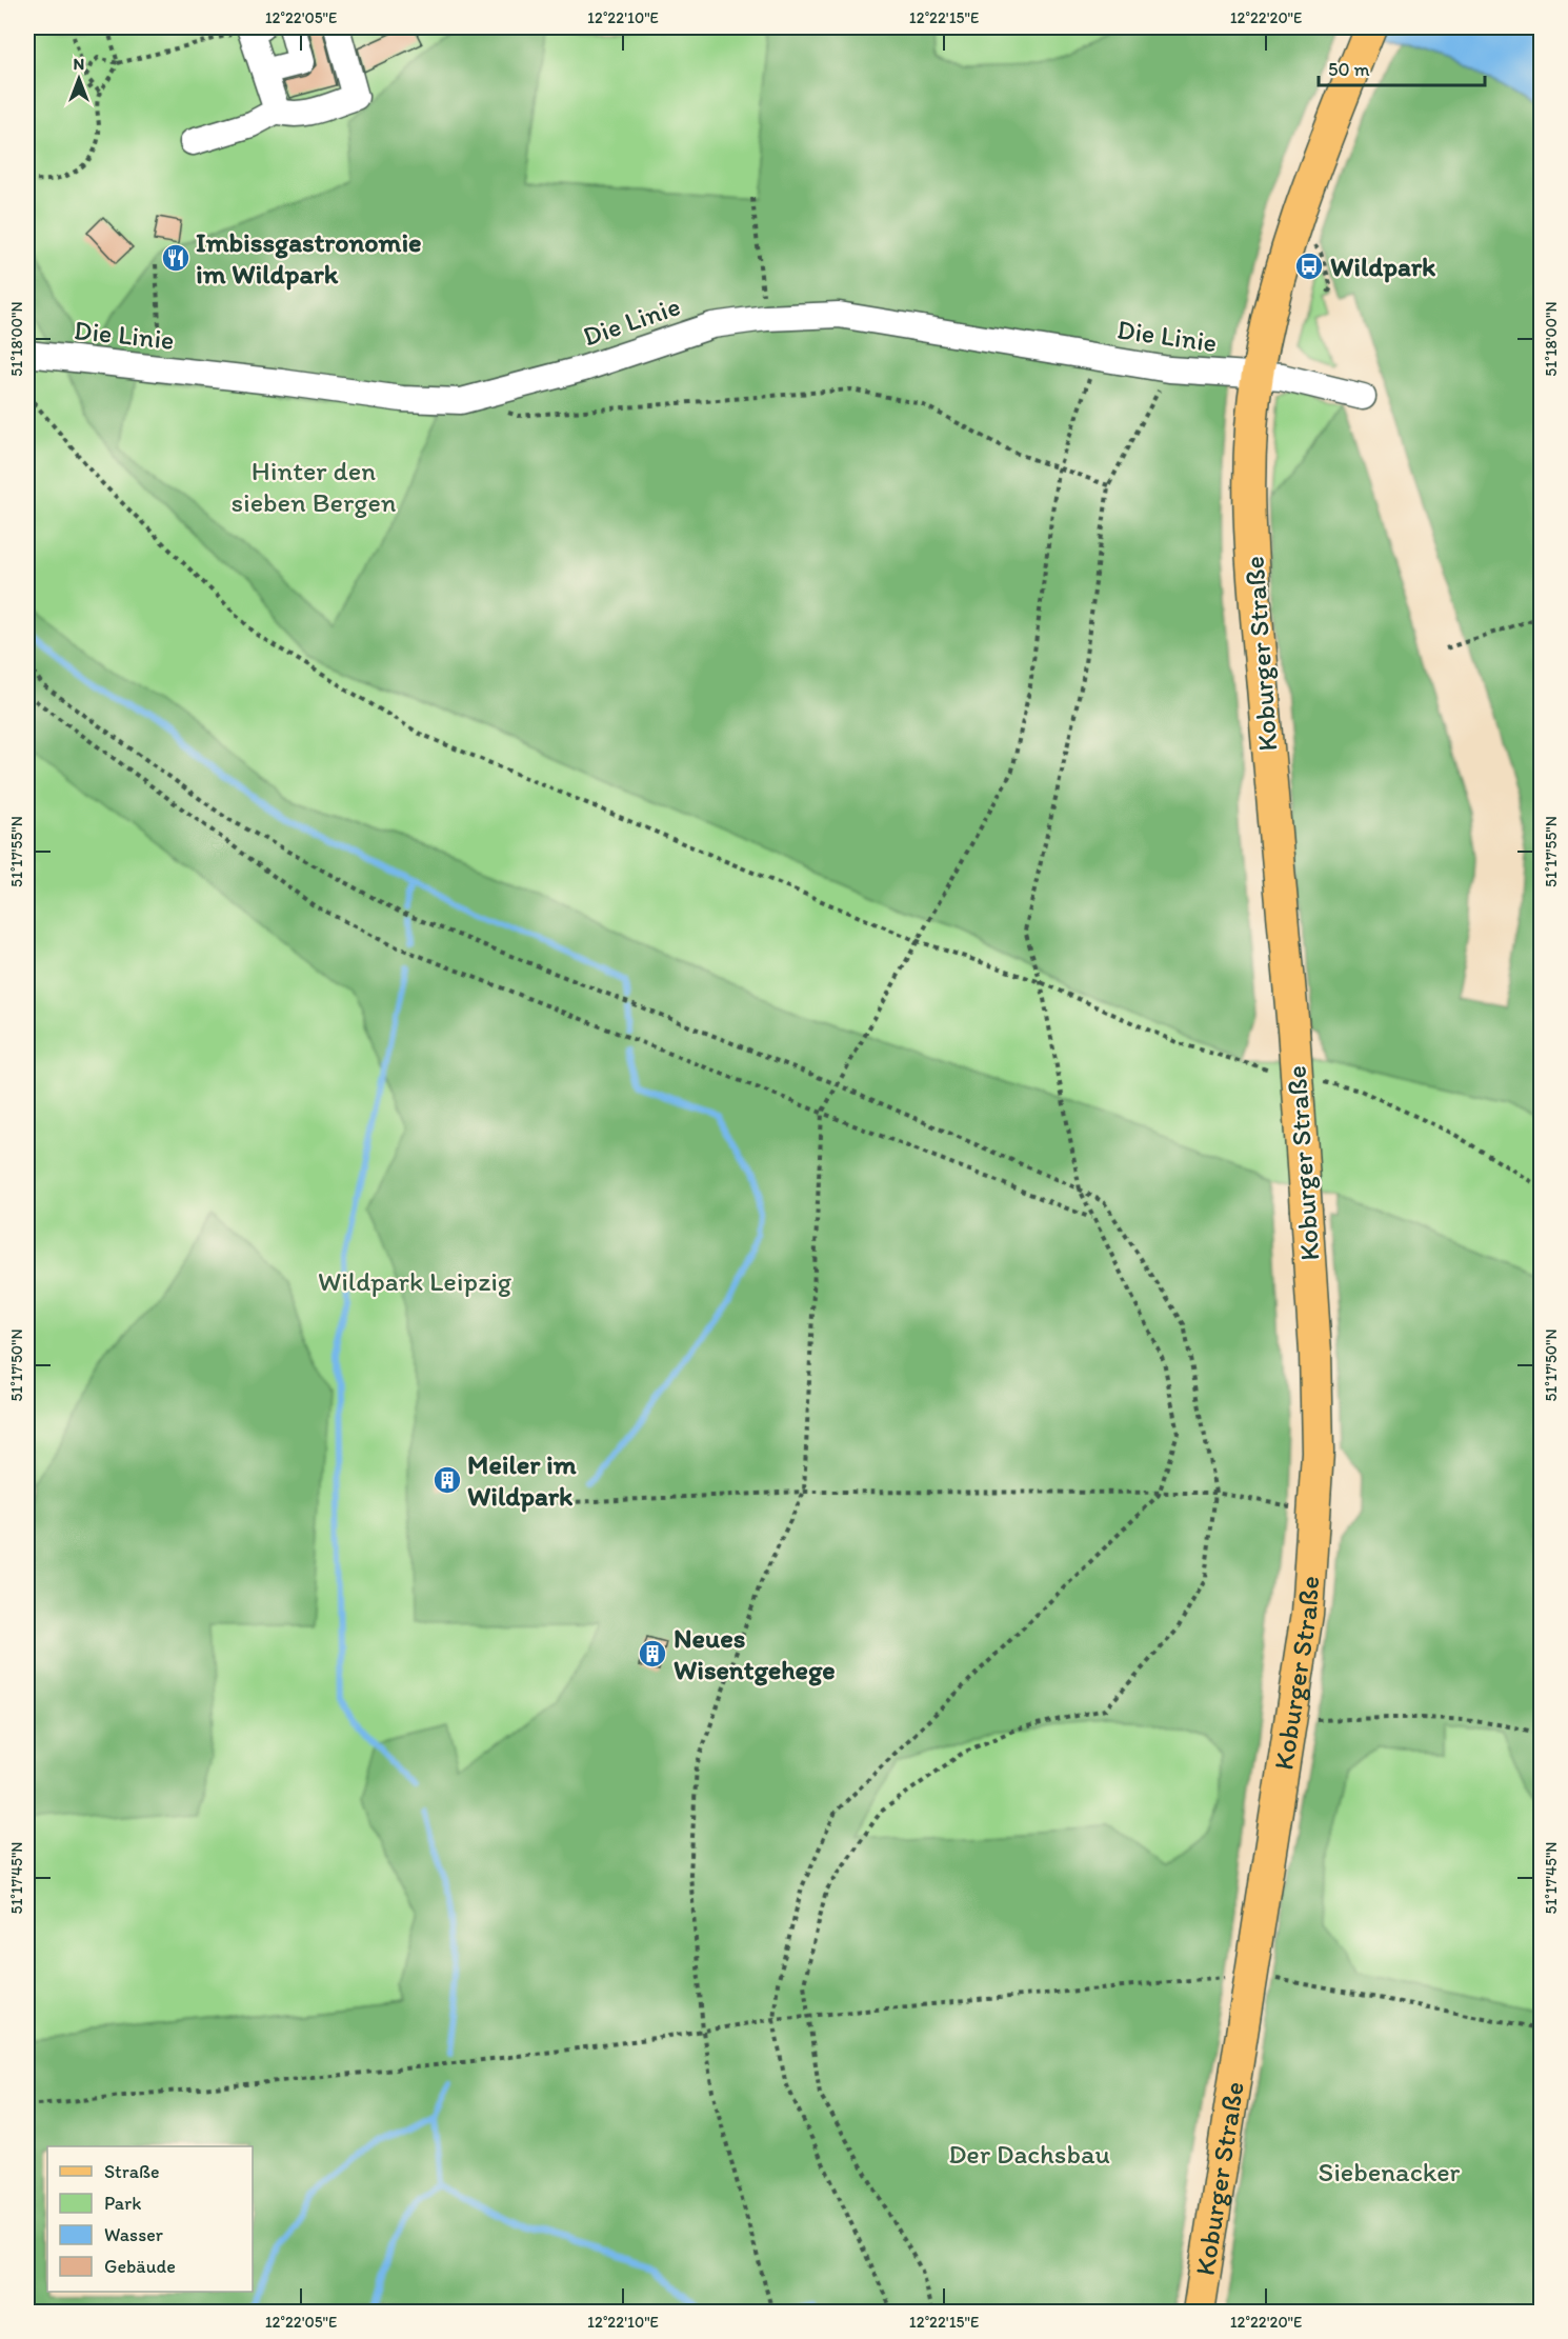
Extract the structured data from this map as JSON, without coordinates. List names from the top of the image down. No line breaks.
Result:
{"streets":{"main road":["Koburger Straße"],"lane":["Die Linie"]},"crossings":[["Die Linie","Koburger Straße"]],"parks":["Hinter den sieben Bergen","Wildpark Leipzig","Der Dachsbau","Siebenacker"],"places":{"restaurant":["Imbissgastronomie im Wildpark"],"bus stop":["Wildpark"],"building":["Meiler im Wildpark","Neues Wisentgehege"]},"legend":["Straße","Park","Wasser","Gebäude"],"scale_bar":"50 m","north":"top","coordinates":["12°22'05\"E","12°22'10\"E","12°22'15\"E","12°22'20\"E","51°18'00\"N","51°17'55\"N","51°17'50\"N","51°17'45\"N"]}
